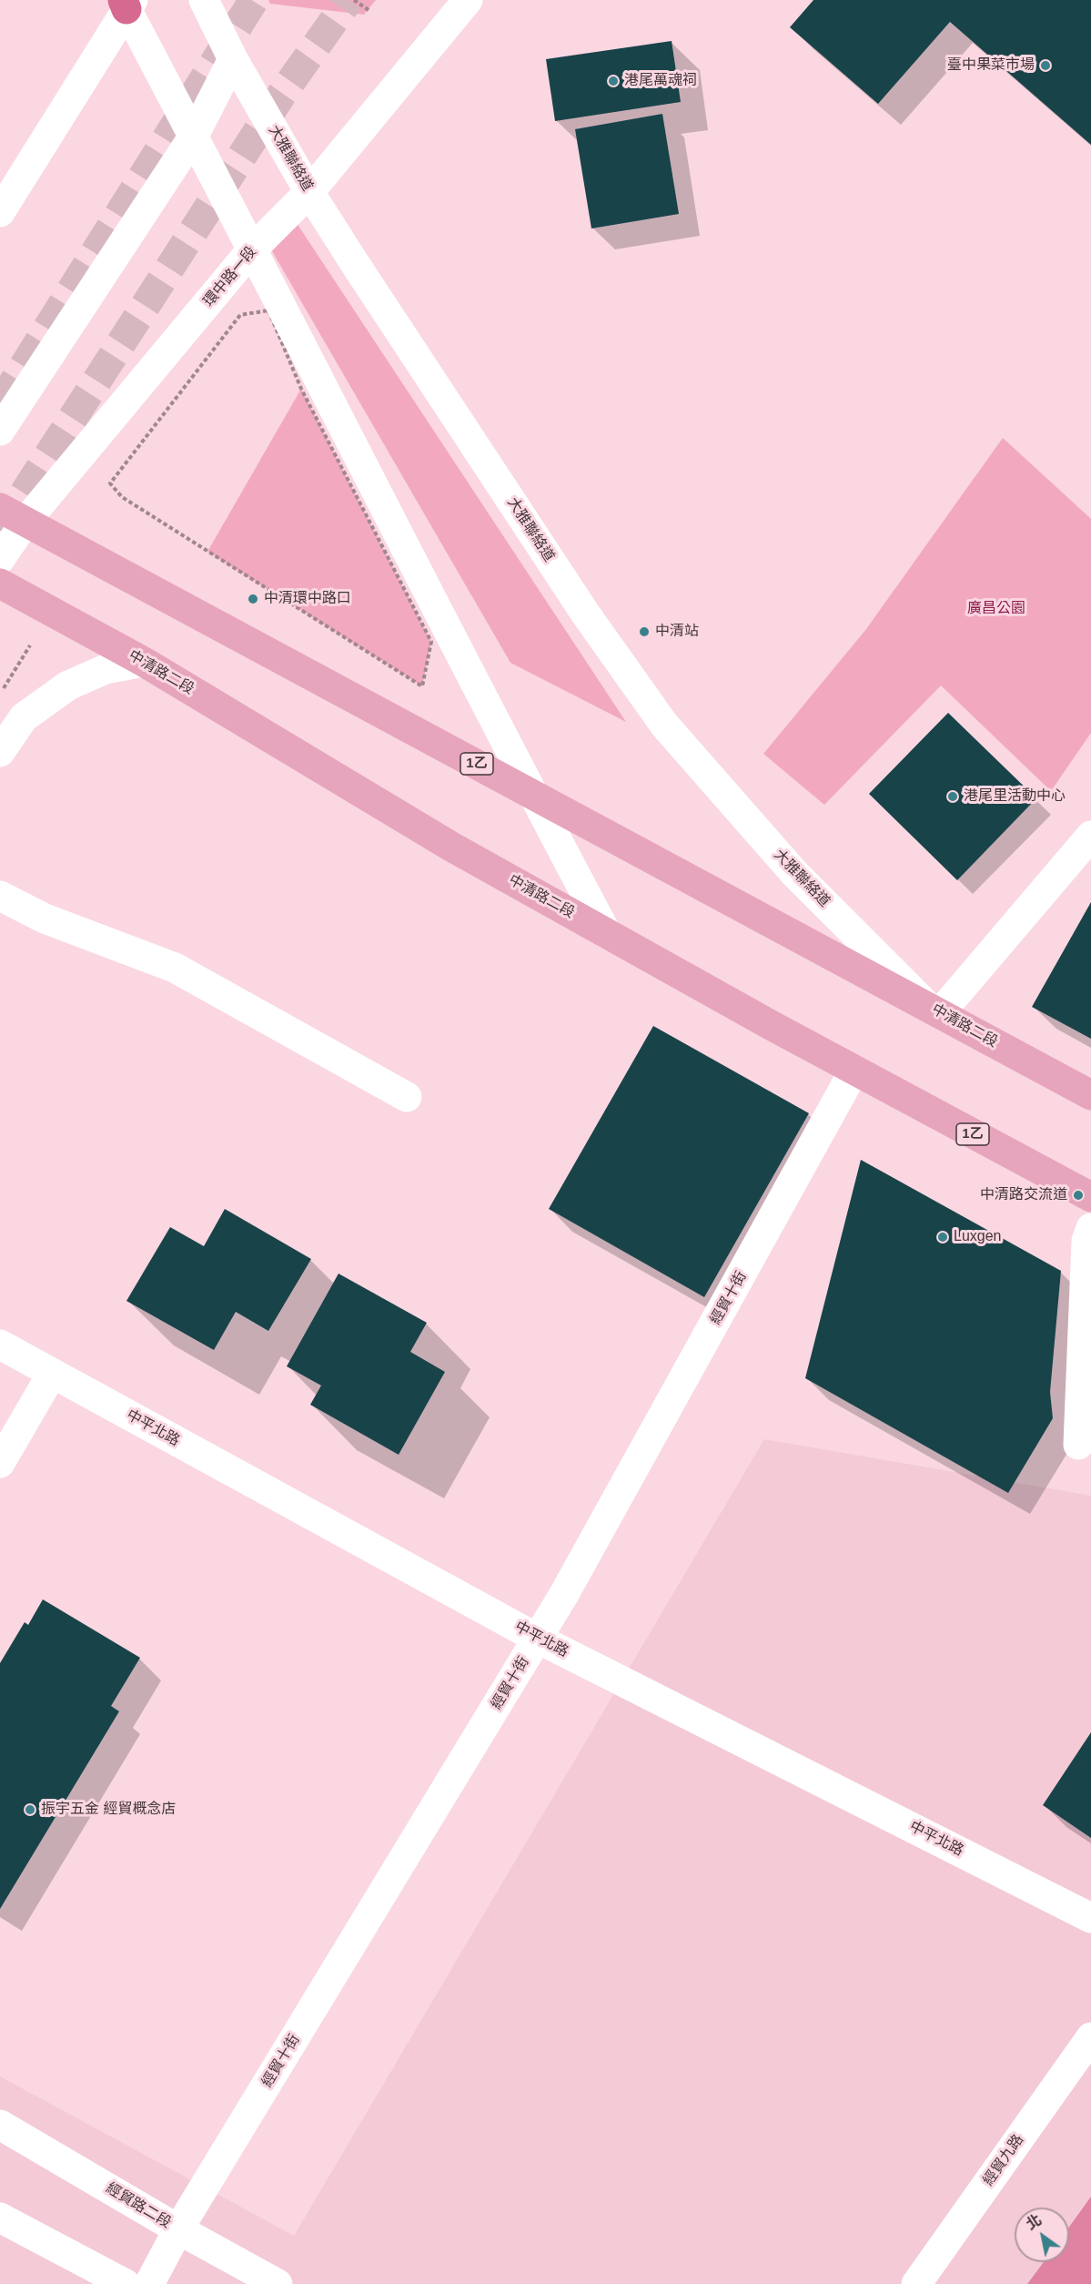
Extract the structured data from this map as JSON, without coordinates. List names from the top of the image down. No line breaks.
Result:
{"streets":{"main road":["中清路二段","1乙"],"street":["大雅聯絡道","環中路一段","經貿十街","中平北路","經貿九路","經貿路二段"]},"crossings":[["大雅聯絡道","環中路一段"],["大雅聯絡道","中清路二段"],["環中路一段","中清路二段"],["中清路二段","經貿十街"],["經貿十街","中平北路"],["經貿十街","經貿路二段"]],"parks":["廣昌公園"],"places":["臺中果菜市場","港尾萬魂祠","中清環中路口","中清站","港尾里活動中心","中清路交流道","Luxgen","振宇五金 經貿概念店"],"north":"top left"}
